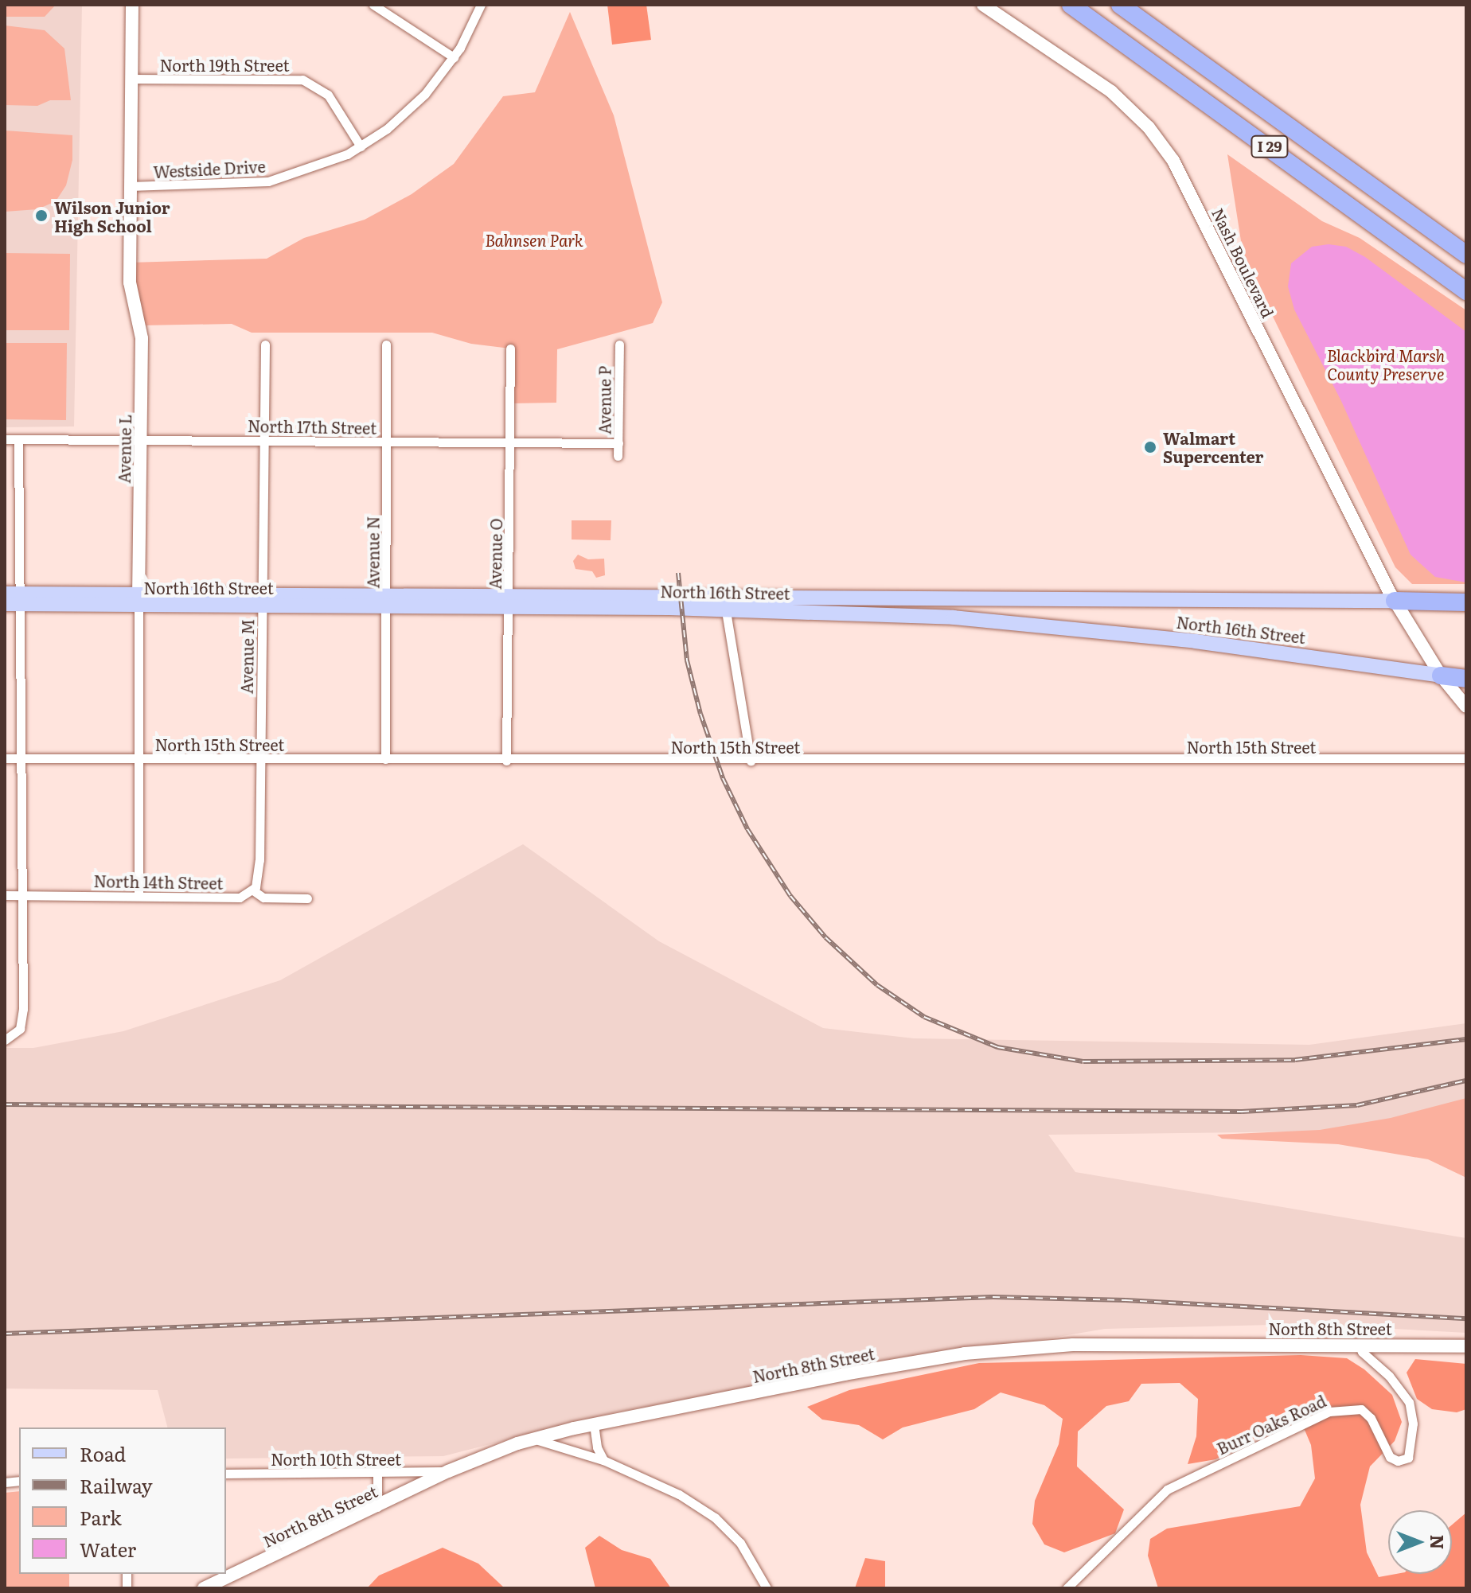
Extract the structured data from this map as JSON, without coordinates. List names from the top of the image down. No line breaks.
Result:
{"streets":{"highway":["I 29"],"main road":["North 16th Street"],"street":["North 19th Street","Westside Drive","Nash Boulevard","Avenue P","North 17th Street","Avenue L","Avenue N","Avenue O","Avenue M","North 15th Street","North 14th Street","North 8th Street","Burr Oaks Road","North 10th Street"]},"crossings":[["North 19th Street","Westside Drive"],["North 19th Street","Avenue L"],["Westside Drive","Avenue L"],["Nash Boulevard","North 16th Street"],["Avenue P","North 17th Street"],["North 17th Street","Avenue L"],["North 17th Street","Avenue N"],["North 17th Street","Avenue O"],["North 17th Street","Avenue M"],["Avenue L","North 16th Street"],["Avenue L","North 15th Street"],["Avenue L","North 14th Street"],["Avenue N","North 16th Street"],["Avenue N","North 15th Street"],["Avenue O","North 16th Street"],["Avenue O","North 15th Street"],["North 16th Street","Avenue M"],["Avenue M","North 15th Street"],["Avenue M","North 14th Street"],["North 8th Street","Burr Oaks Road"],["North 8th Street","North 10th Street"]],"parks":["Bahnsen Park","Blackbird Marsh County Preserve"],"places":["Wilson Junior High School","Walmart Supercenter"],"legend":["Road","Railway","Park","Water"],"north":"right"}
